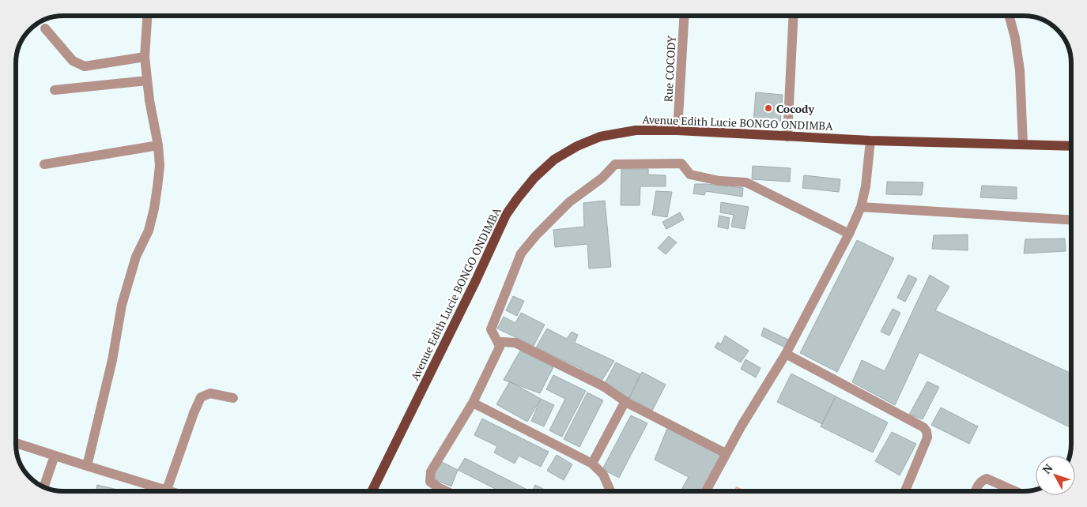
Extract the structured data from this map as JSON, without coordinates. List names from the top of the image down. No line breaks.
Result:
{"streets":{"main road":["Avenue Edith Lucie BONGO ONDIMBA"],"street":["Rue COCODY"]},"crossings":[["Rue COCODY","Avenue Edith Lucie BONGO ONDIMBA"]],"places":["Cocody"],"north":"top left"}
